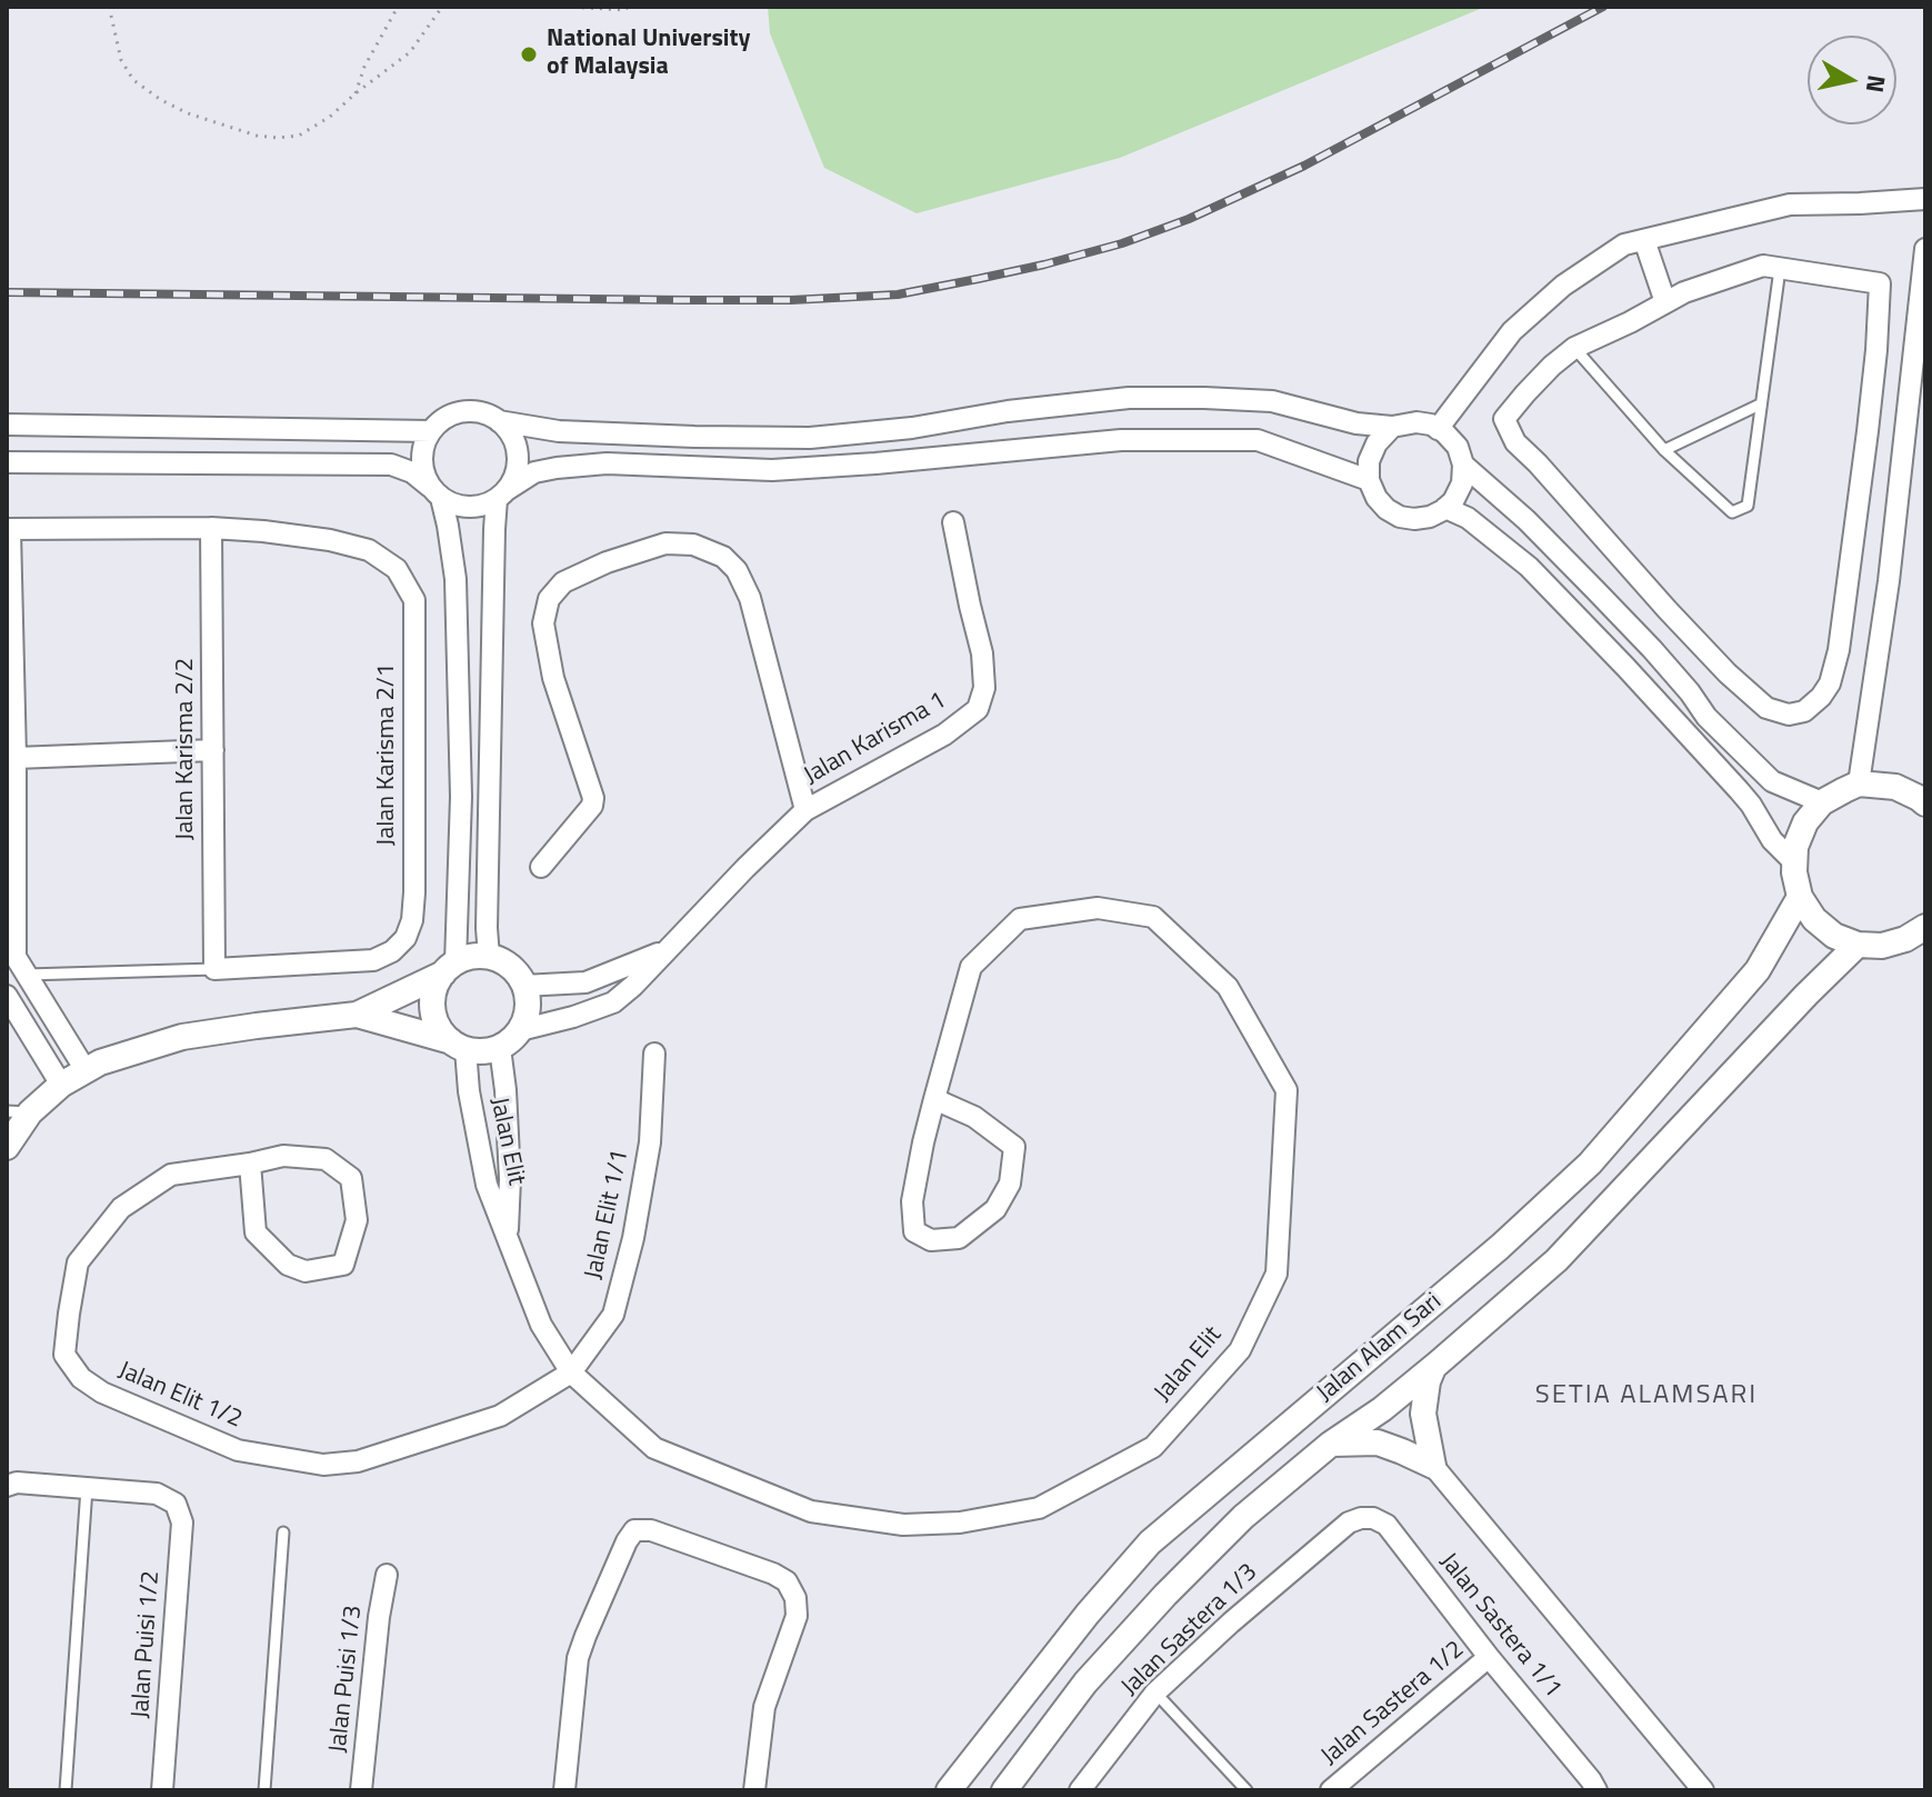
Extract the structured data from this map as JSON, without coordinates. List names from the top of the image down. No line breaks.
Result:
{"streets":{"street":["Jalan Karisma 1","Jalan Karisma 2/2","Jalan Karisma 2/1","Jalan Elit","Jalan Elit 1/1","Jalan Alam Sari","Jalan Elit 1/2","Jalan Sastera 1/1","Jalan Sastera 1/3","Jalan Puisi 1/2","Jalan Puisi 1/3","Jalan Sastera 1/2"]},"crossings":[["Jalan Karisma 1","Jalan Elit"],["Jalan Karisma 2/2","Jalan Karisma 2/1"],["Jalan Elit","Jalan Elit 1/1"],["Jalan Elit","Jalan Elit 1/2"],["Jalan Elit 1/1","Jalan Elit 1/2"],["Jalan Sastera 1/1","Jalan Sastera 1/3"],["Jalan Sastera 1/1","Jalan Sastera 1/2"]],"districts":["SETIA ALAMSARI"],"places":["National University of Malaysia"],"north":"right"}
